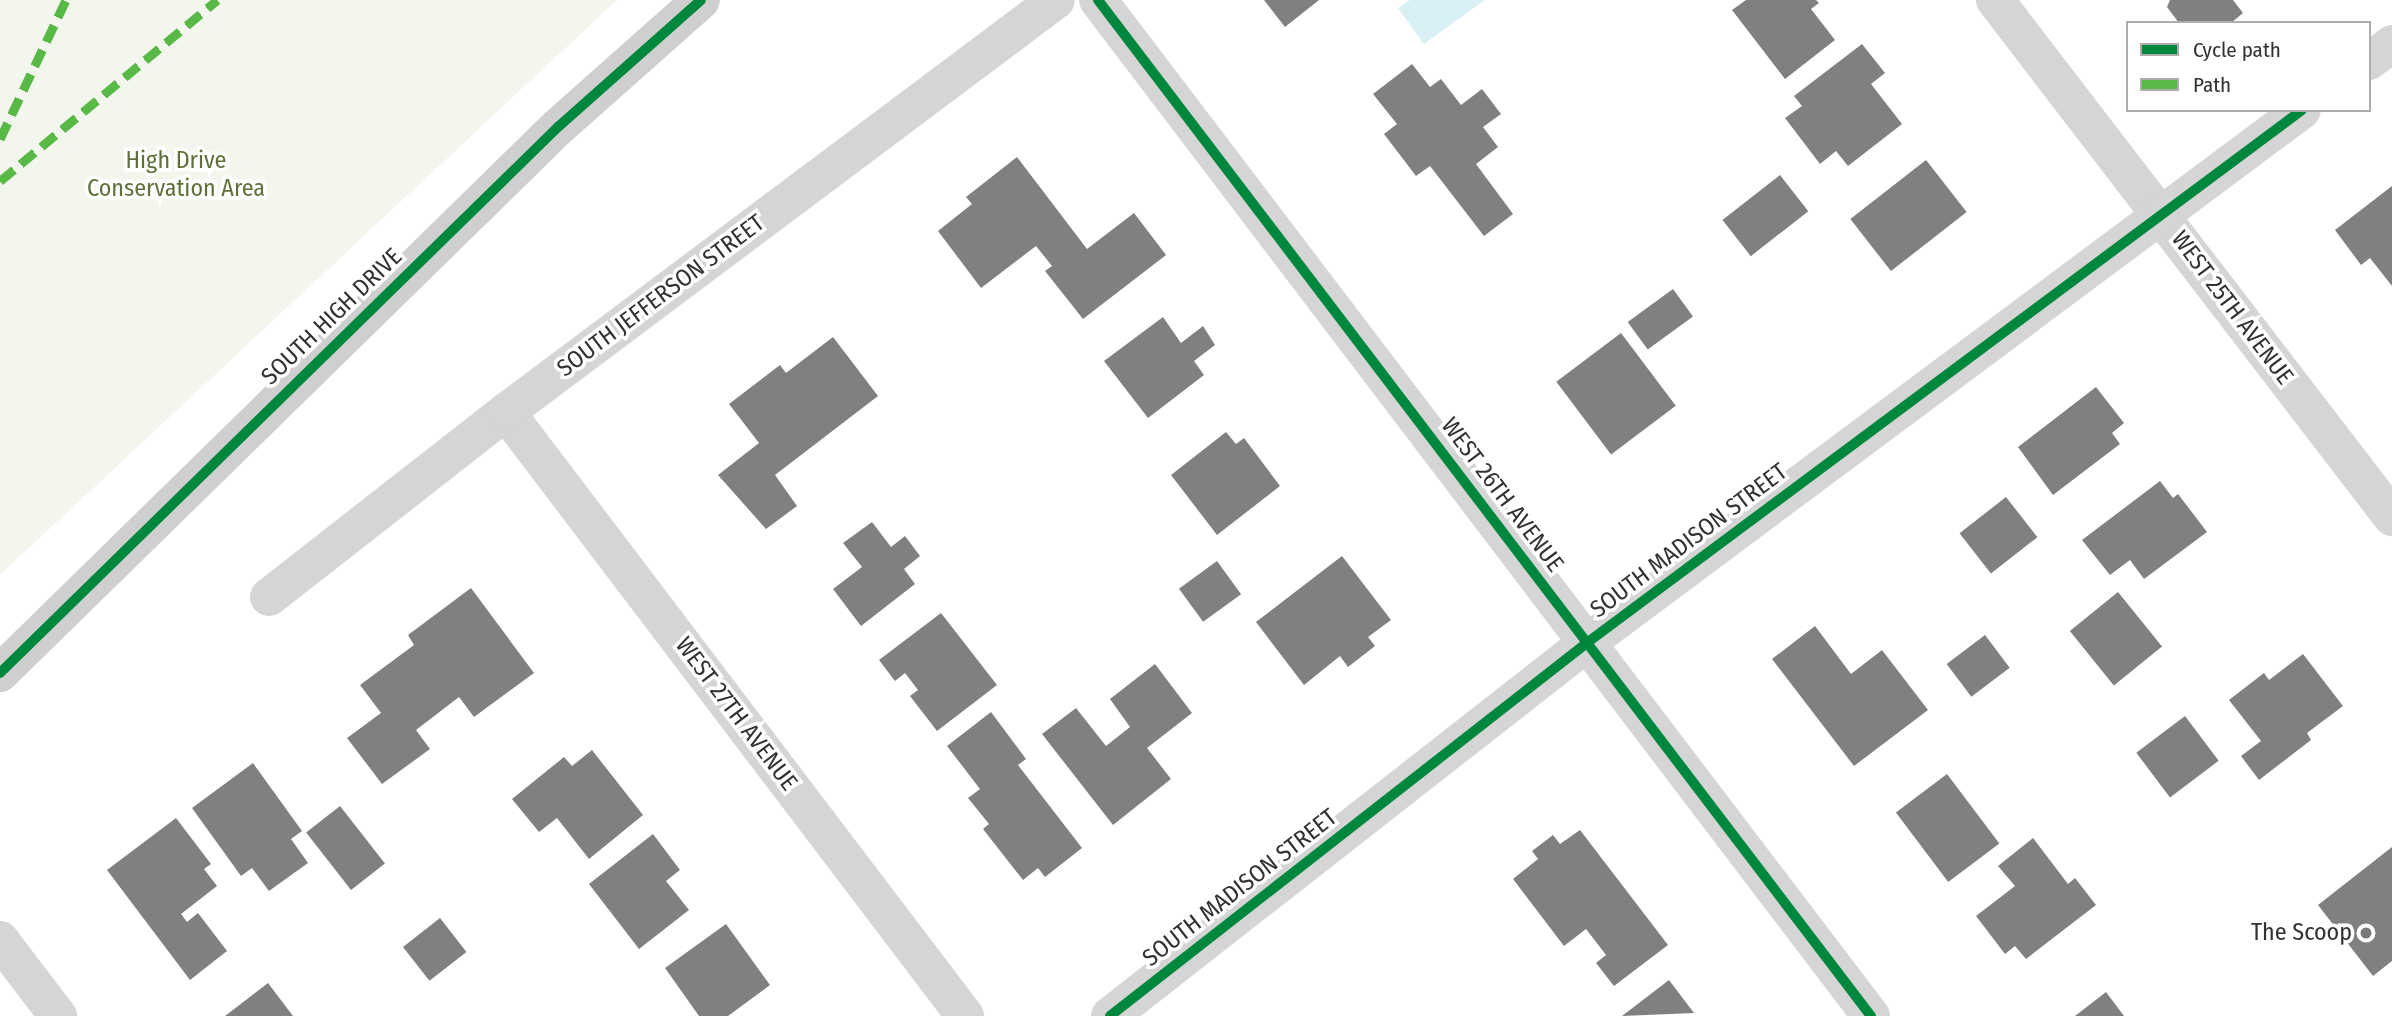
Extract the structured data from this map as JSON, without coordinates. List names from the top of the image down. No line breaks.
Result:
{"streets":{"main road":["SOUTH HIGH DRIVE"],"street":["SOUTH JEFFERSON STREET","WEST 25TH AVENUE","WEST 26TH AVENUE","SOUTH MADISON STREET","WEST 27TH AVENUE"]},"crossings":[["SOUTH JEFFERSON STREET","WEST 27TH AVENUE"],["WEST 25TH AVENUE","SOUTH MADISON STREET"],["WEST 26TH AVENUE","SOUTH MADISON STREET"]],"parks":["High Drive Conservation Area"],"places":["The Scoop"],"legend":["Cycle path","Path"]}
